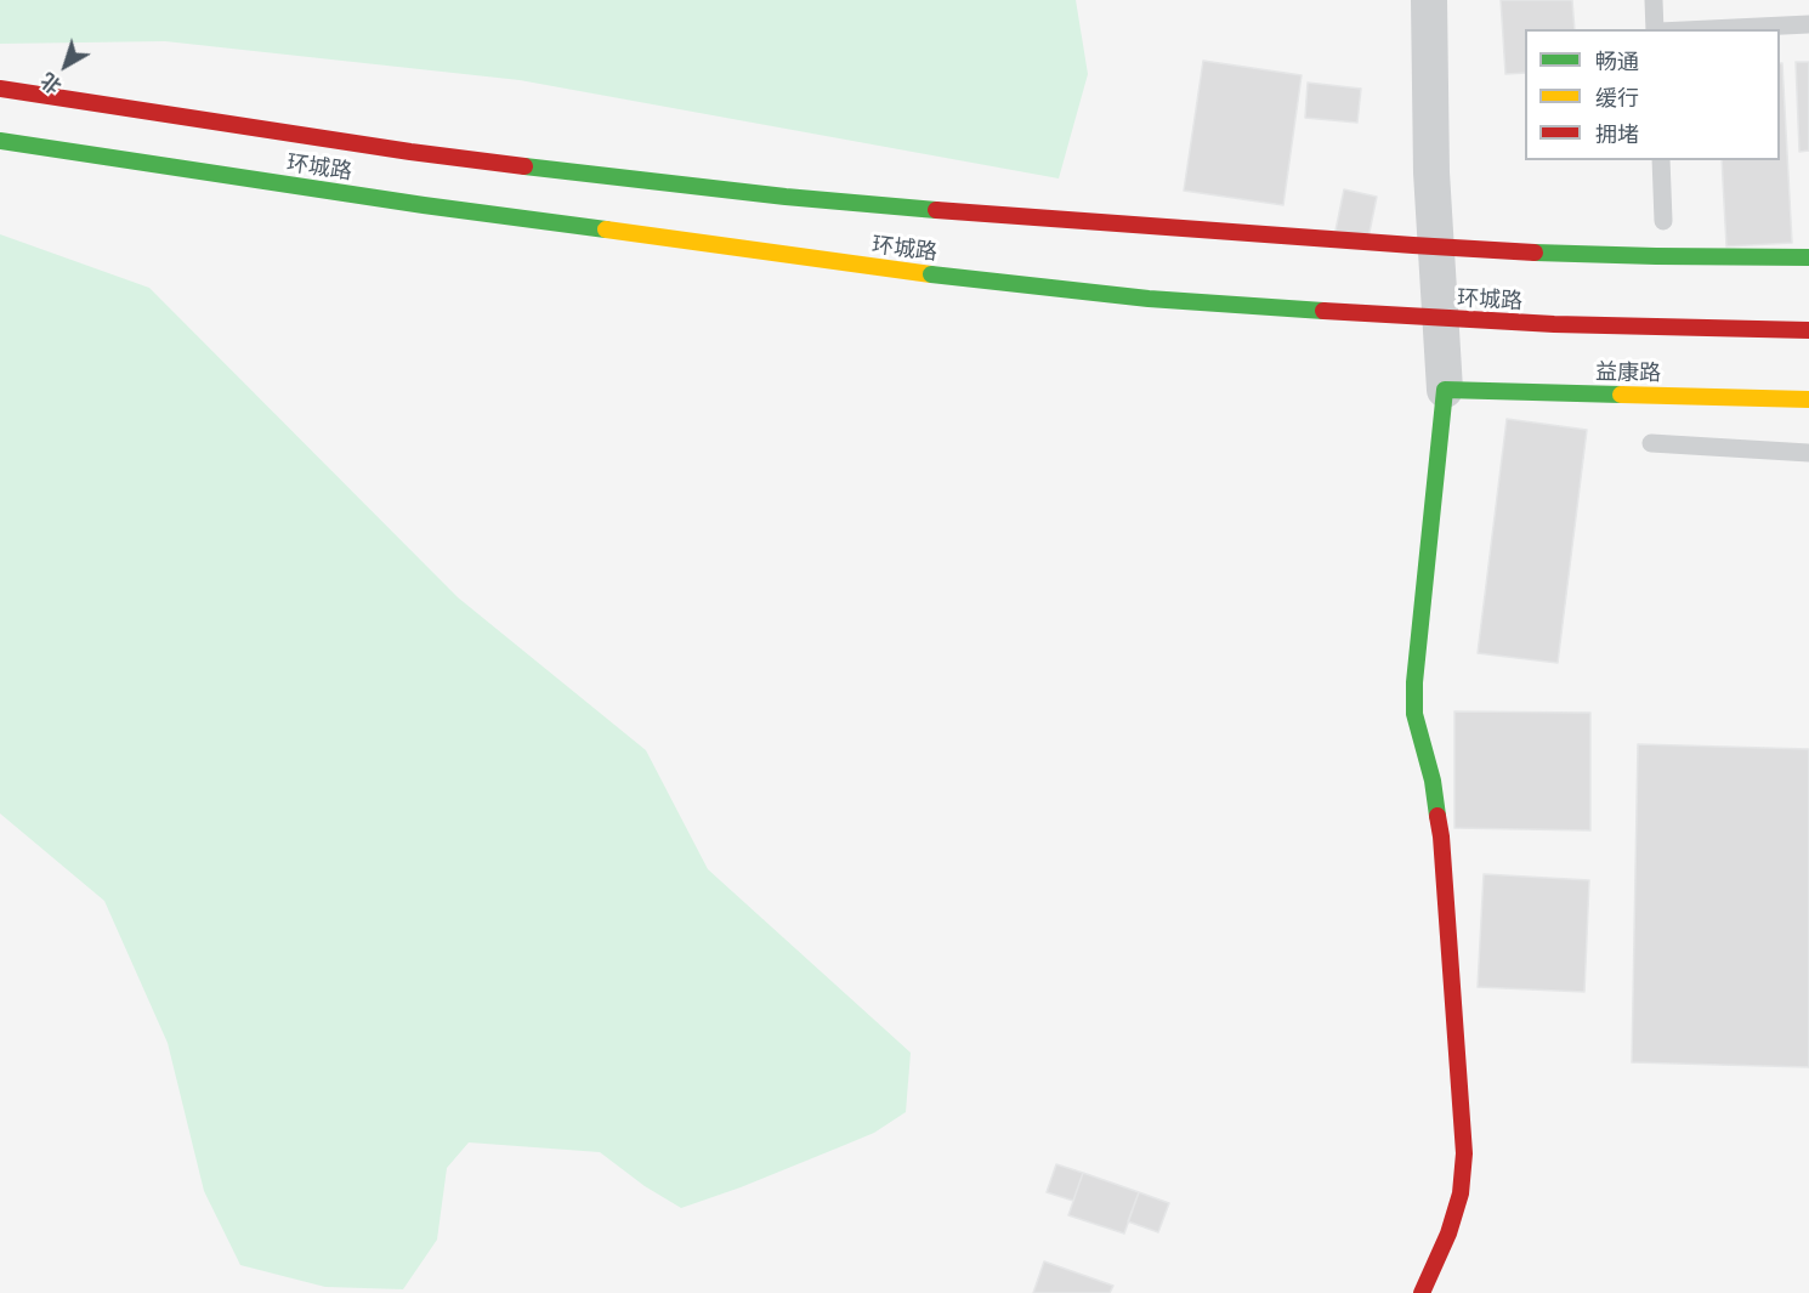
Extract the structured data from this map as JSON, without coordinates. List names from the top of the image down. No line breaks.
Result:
{"streets":{"main road":["环城路","益康路"]},"legend":["畅通","缓行","拥堵"],"north":"bottom left"}
